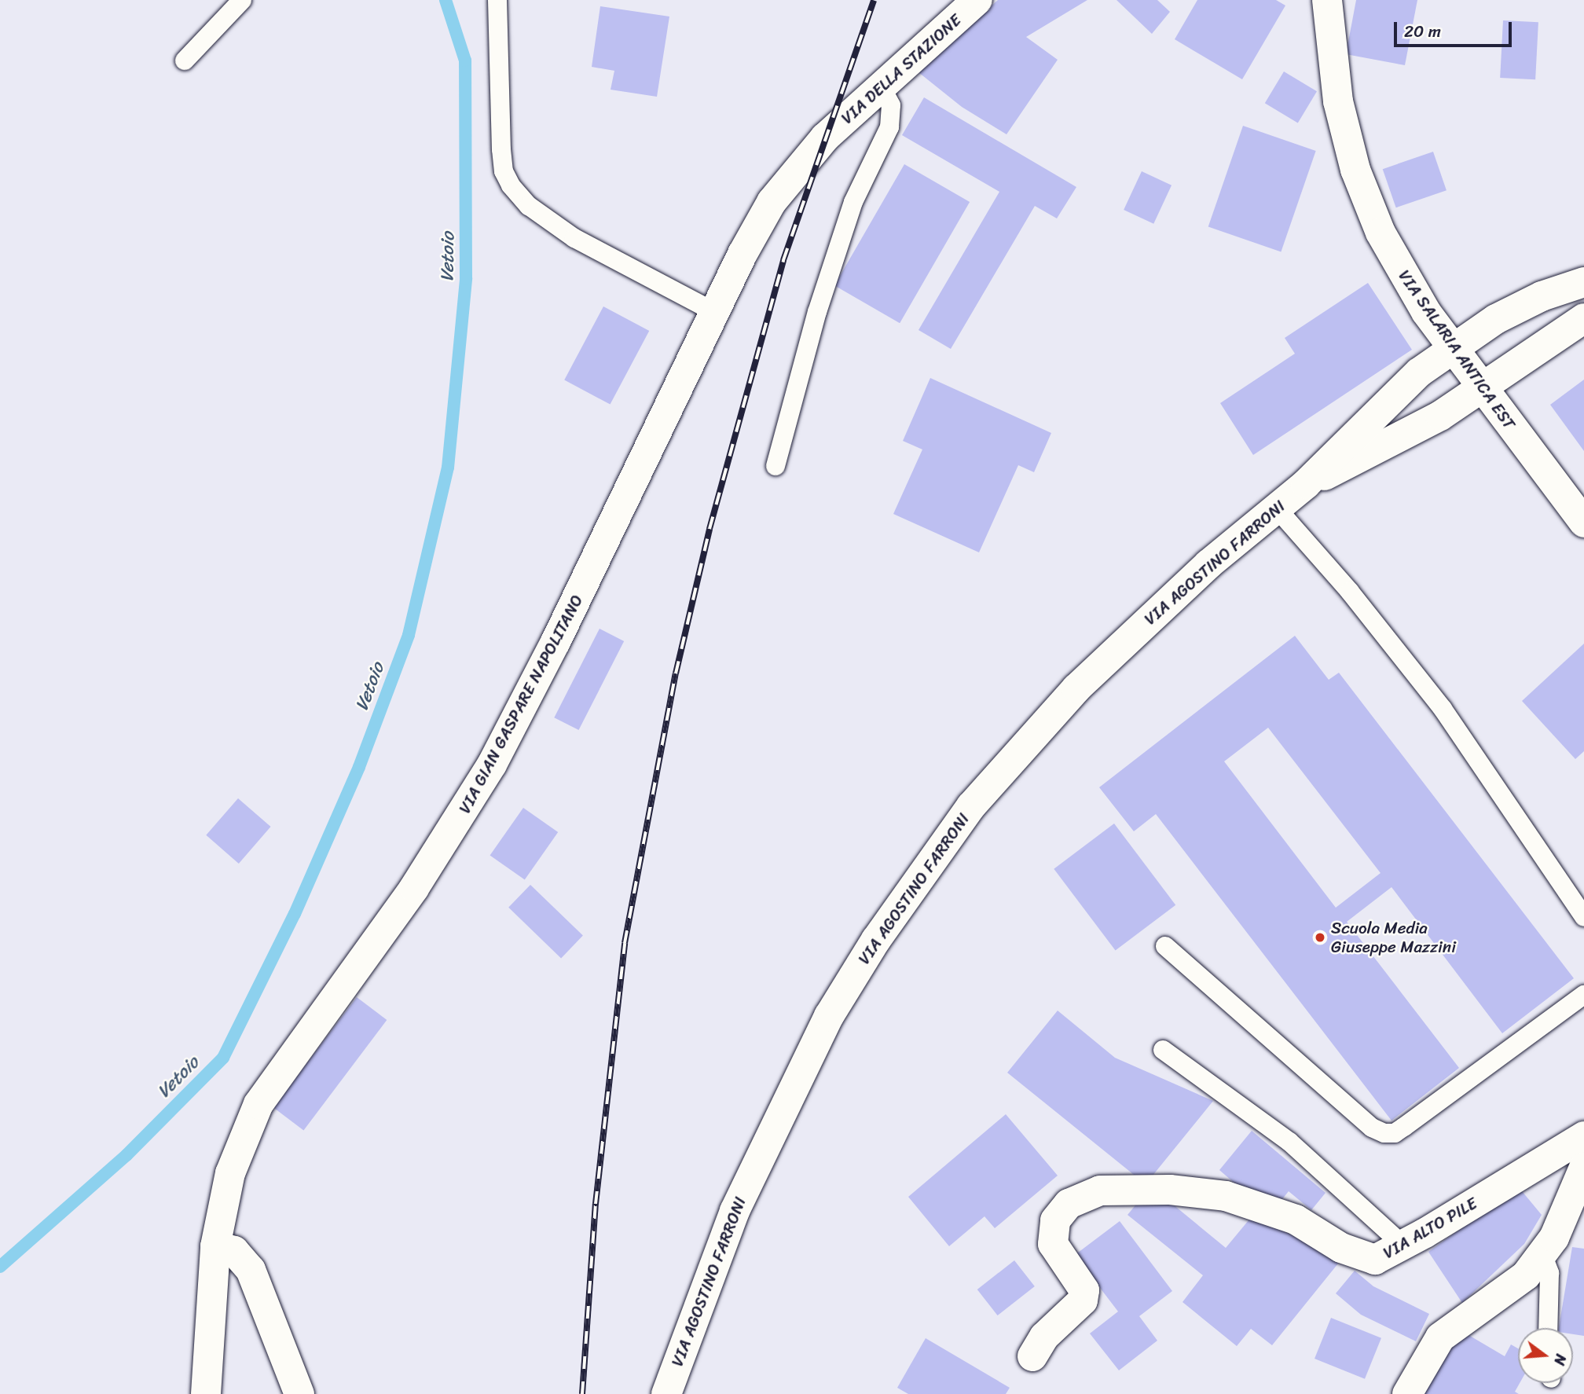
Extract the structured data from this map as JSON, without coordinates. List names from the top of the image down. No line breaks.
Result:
{"streets":{"street":["VIA DELLA STAZIONE","VIA SALARIA ANTICA EST","VIA AGOSTINO FARRONI","VIA GIAN GASPARE NAPOLITANO","VIA ALTO PILE"]},"crossings":[["VIA DELLA STAZIONE","VIA GIAN GASPARE NAPOLITANO"],["VIA SALARIA ANTICA EST","VIA AGOSTINO FARRONI"]],"water":["Vetoio"],"places":["Scuola Media Giuseppe Mazzini"],"scale_bar":"20 m","north":"right"}
